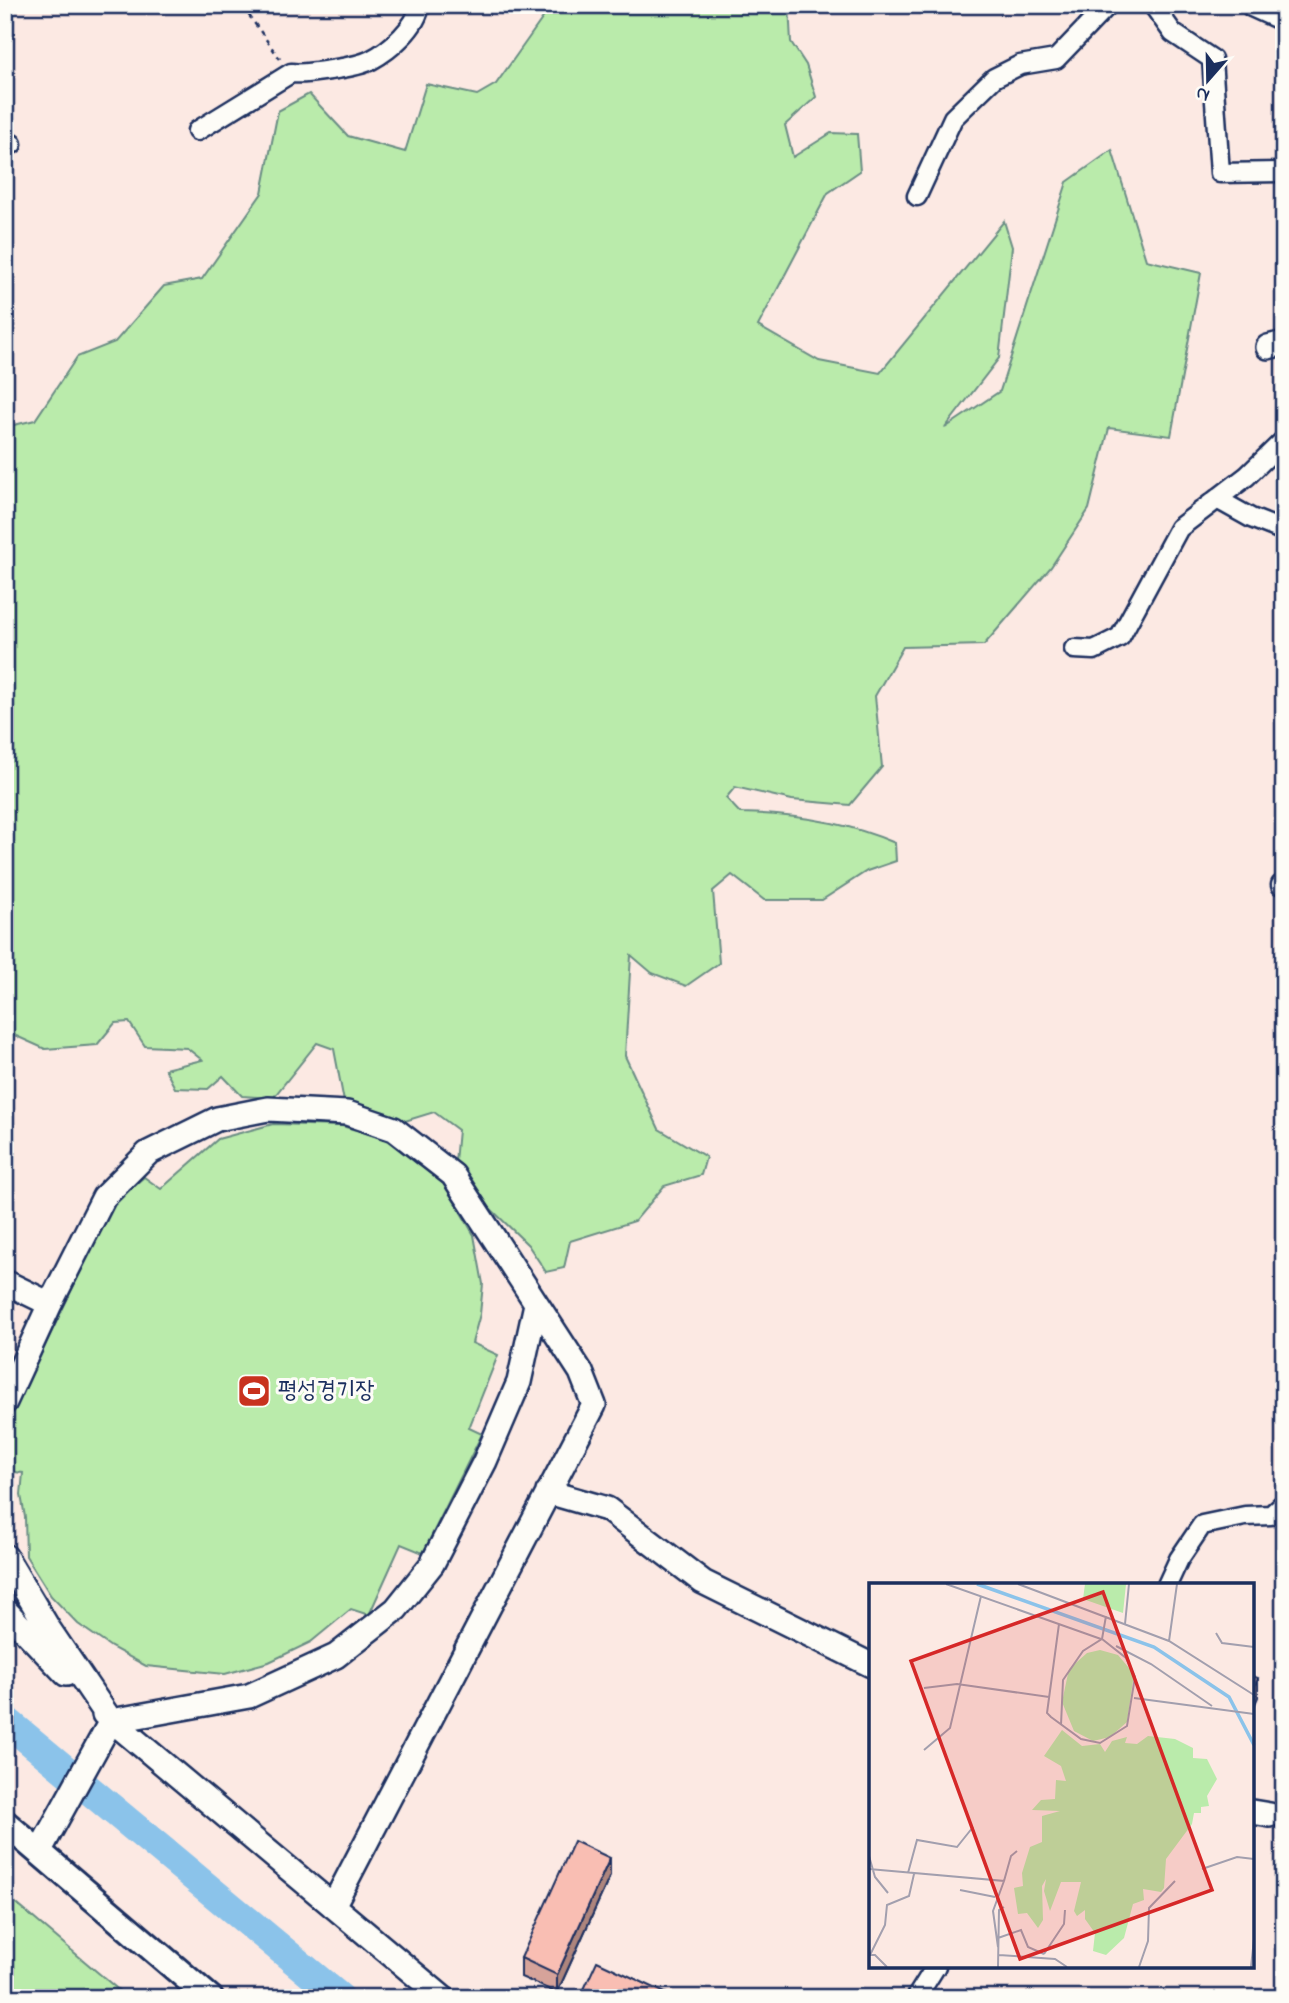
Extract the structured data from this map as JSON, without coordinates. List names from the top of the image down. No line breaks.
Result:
{"places":{"sports":["평성경기장"]},"north":"bottom"}
